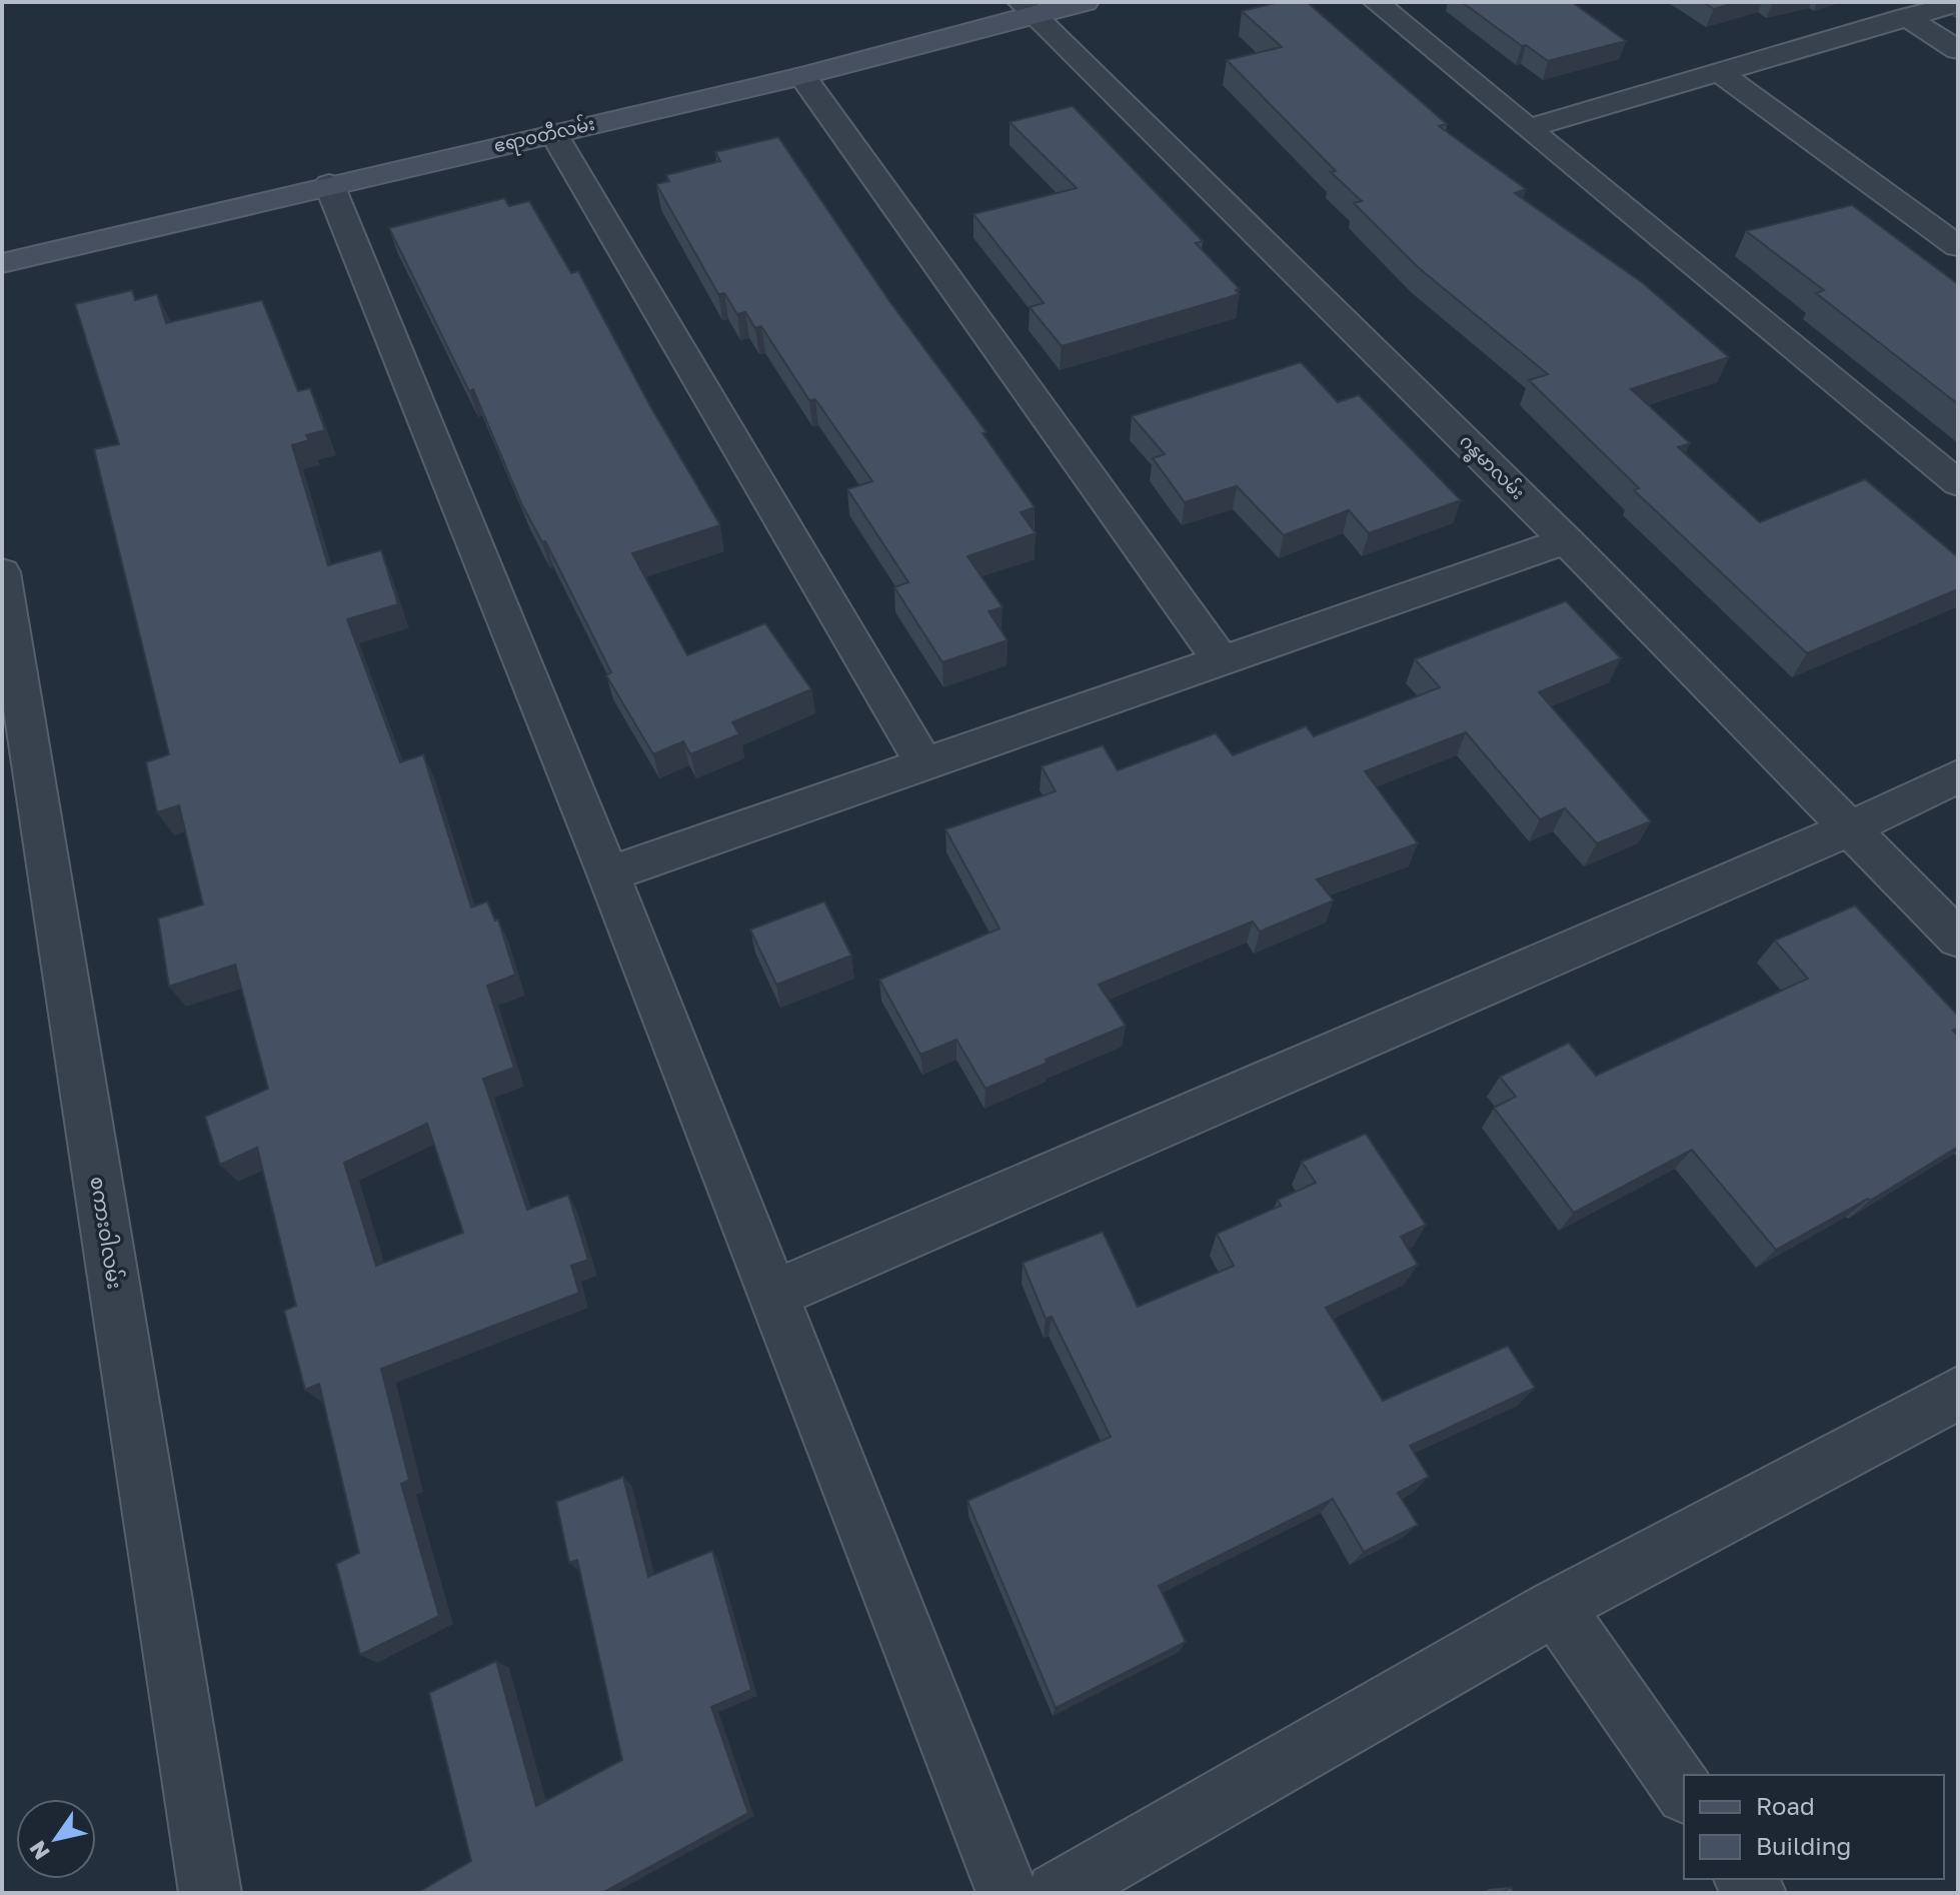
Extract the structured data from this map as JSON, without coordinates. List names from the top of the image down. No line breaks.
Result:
{"streets":{"street":["ဧရာဝတီလမ်း","ဂန္ဓမာလမ်း","စကားဝါလမ်း"]},"crossings":[["ဧရာဝတီလမ်း","ဂန္ဓမာလမ်း"]],"legend":["Road","Building"],"north":"bottom left"}
